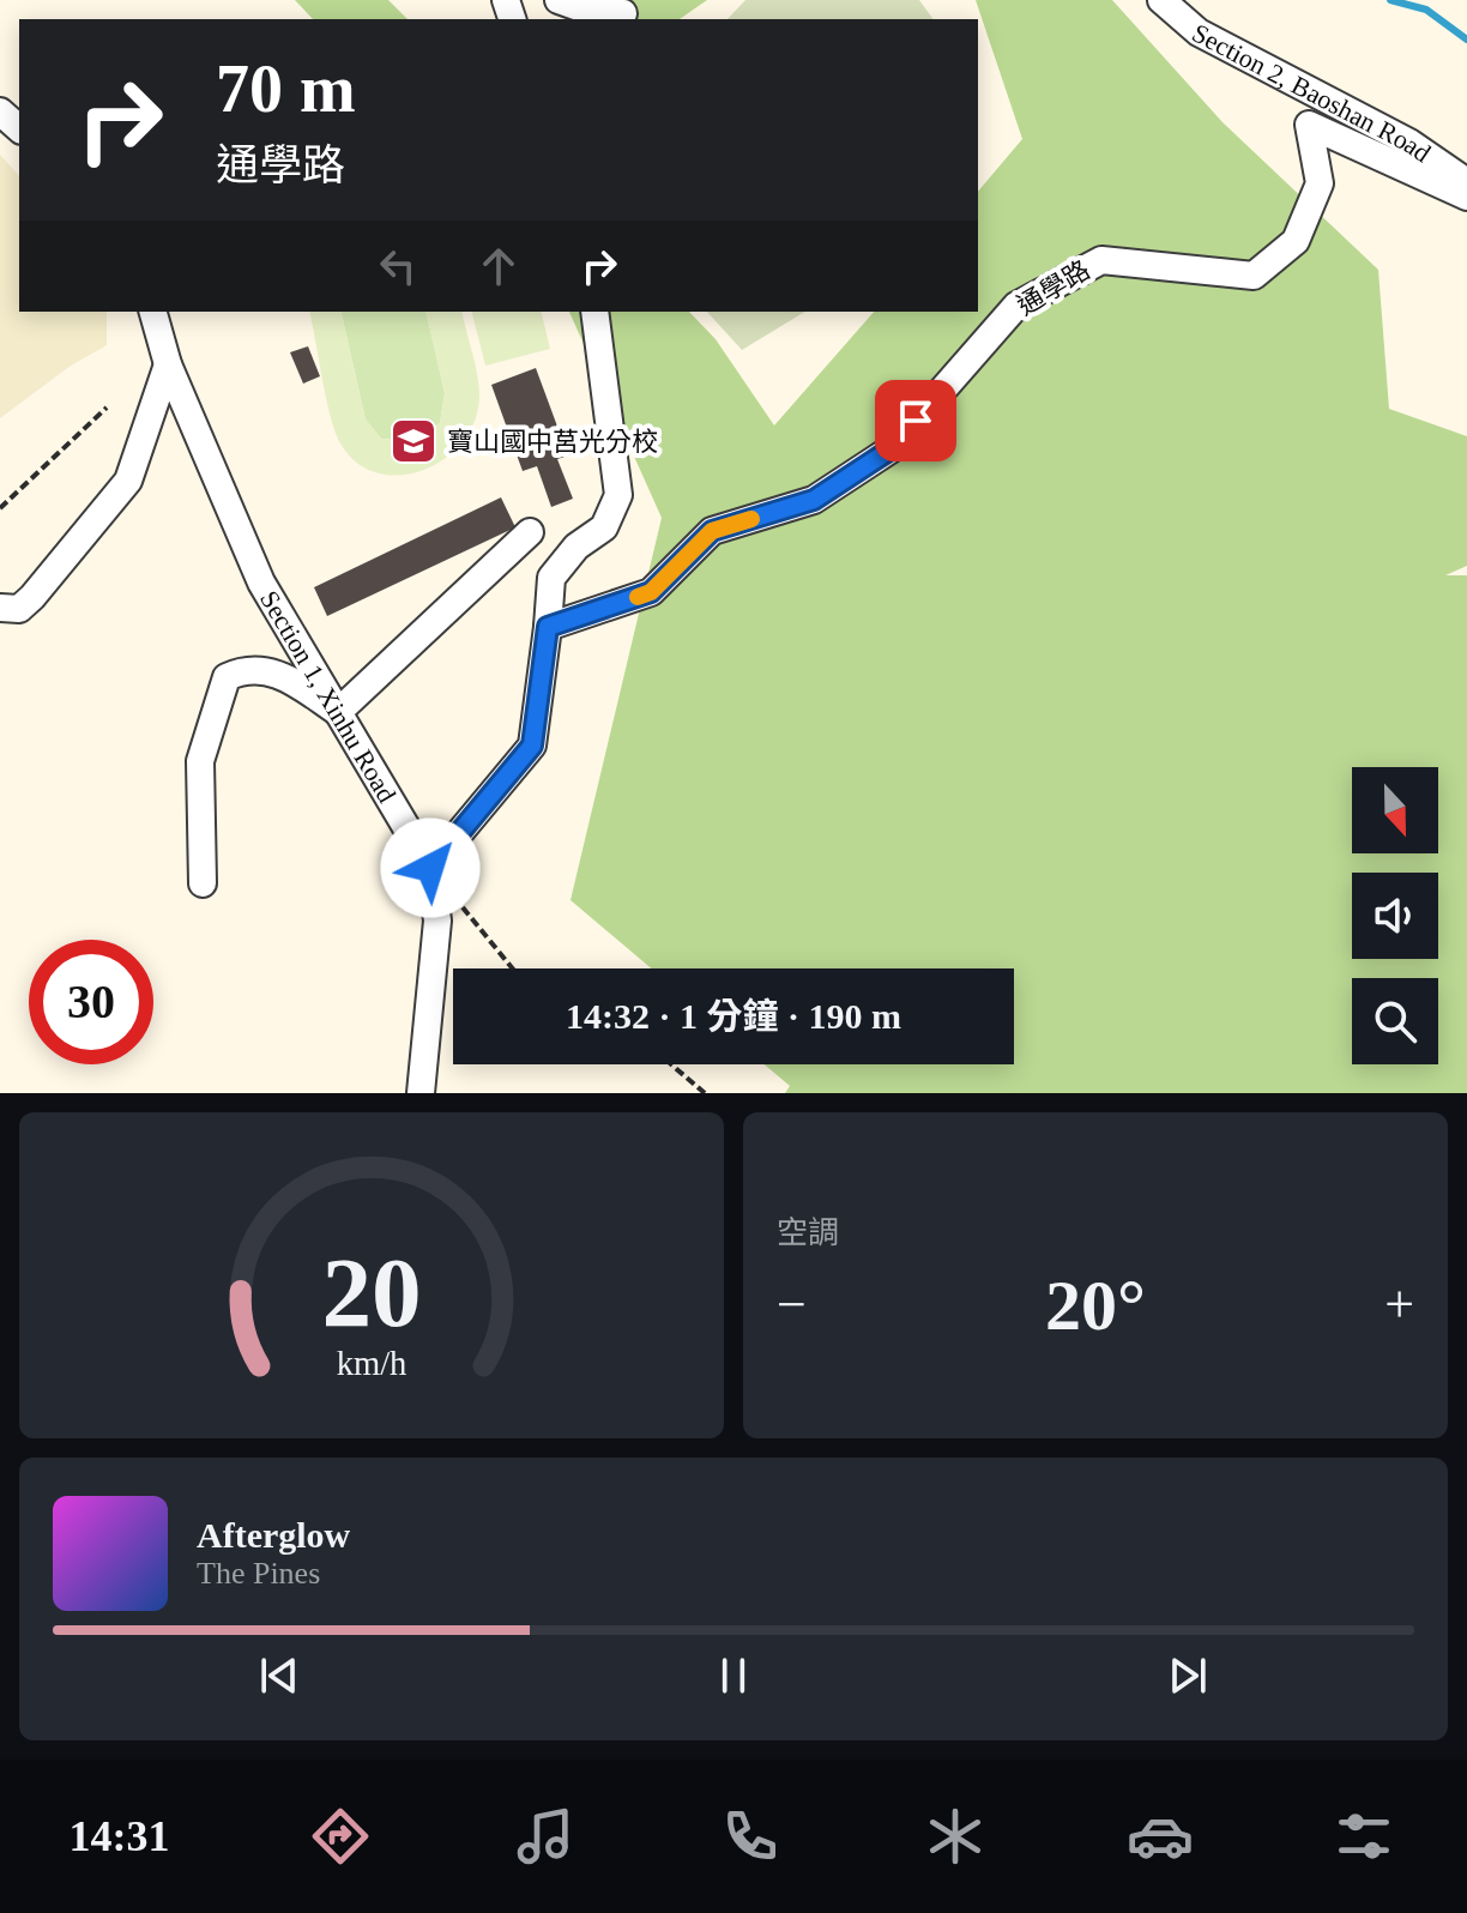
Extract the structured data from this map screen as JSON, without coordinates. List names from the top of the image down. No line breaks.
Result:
{"streets":{"street":["Section 2, Baoshan Road","通學路","Section 1, Xinhu Road"]},"places":{"school or university":["寶山國中莒光分校"]},"north":"bottom","page":{"turn":["70 m","通學路"],"limit":"30","trip":"14:32 · 1 分鐘 · 190 m","tile":"空調","heat":["−","20°","+"],"song":["Afterglow","The Pines"],"tabs":"14:31","gauge":["20","km/h"]}}
